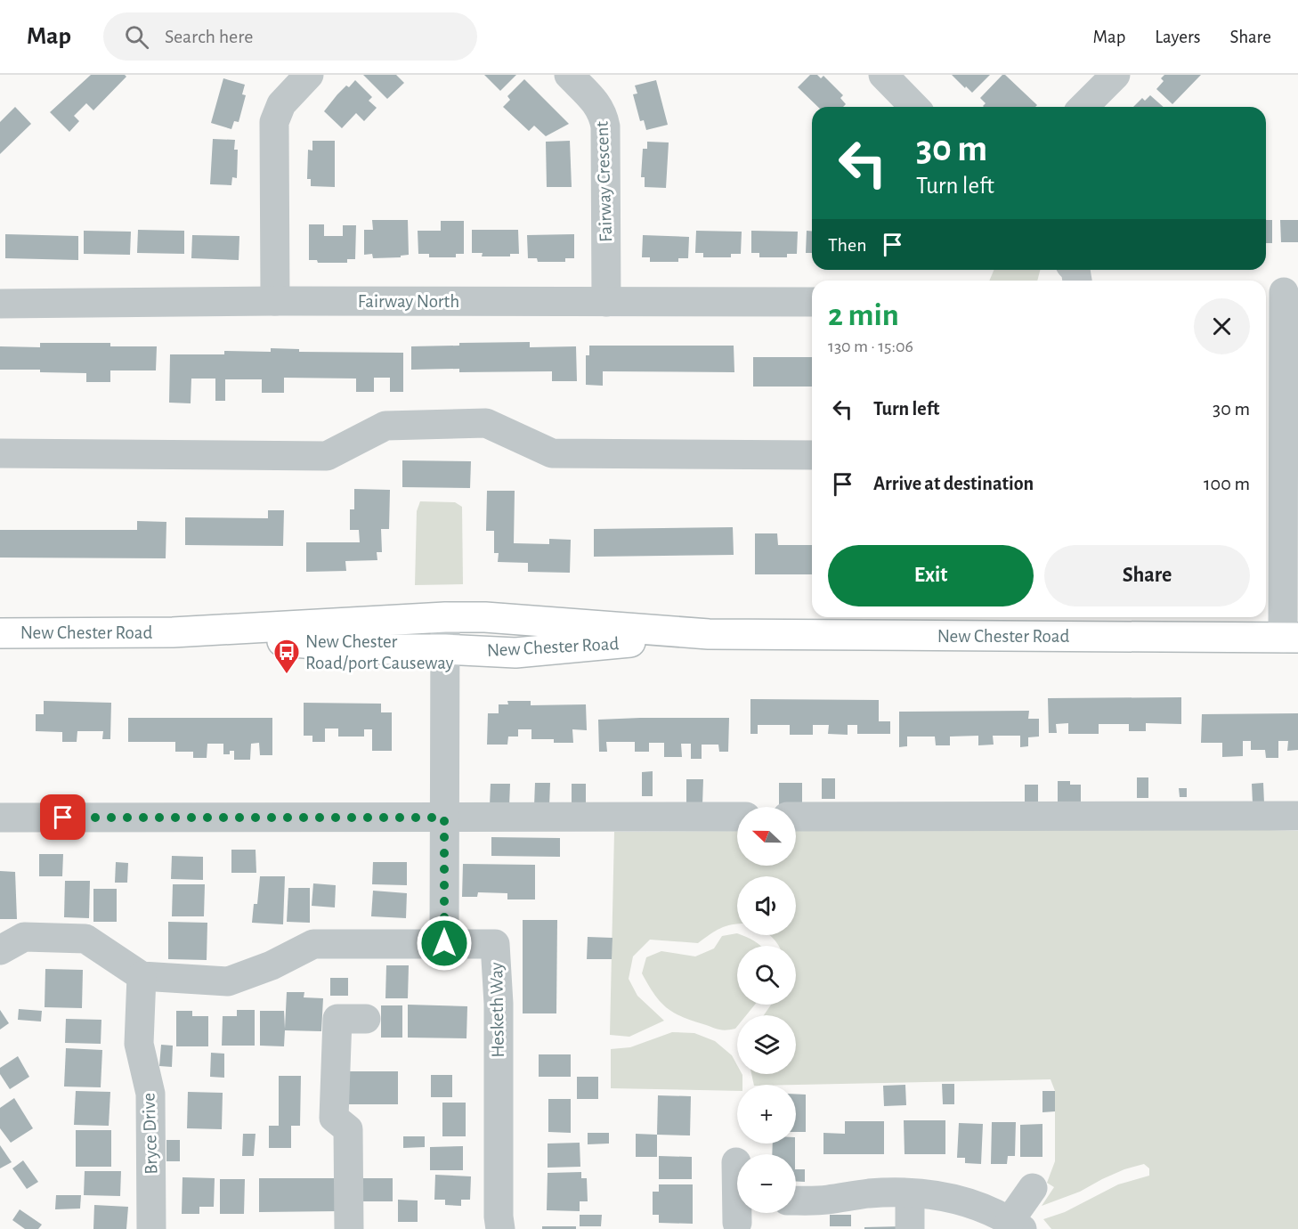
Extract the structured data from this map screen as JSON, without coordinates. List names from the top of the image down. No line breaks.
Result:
{"streets":{"highway":["New Chester Road"],"street":["Fairway Crescent","Fairway North","Hesketh Way","Bryce Drive"]},"crossings":[["Fairway Crescent","Fairway North"]],"places":{"bus stop":["New Chester Road/port Causeway"]},"north":"left","page":{"header":"Map","search":"Search here","nav":["Map","Layers","Share"],"turn":["30 m","Turn left"],"then":"Then","heading":["2 min","130 m · 15:06"],"list":[{"name":"Turn left","value":"30 m"},{"name":"Arrive at destination","value":"100 m"}],"buttons":["Exit","Share"],"map_buttons":["+","−"]}}
